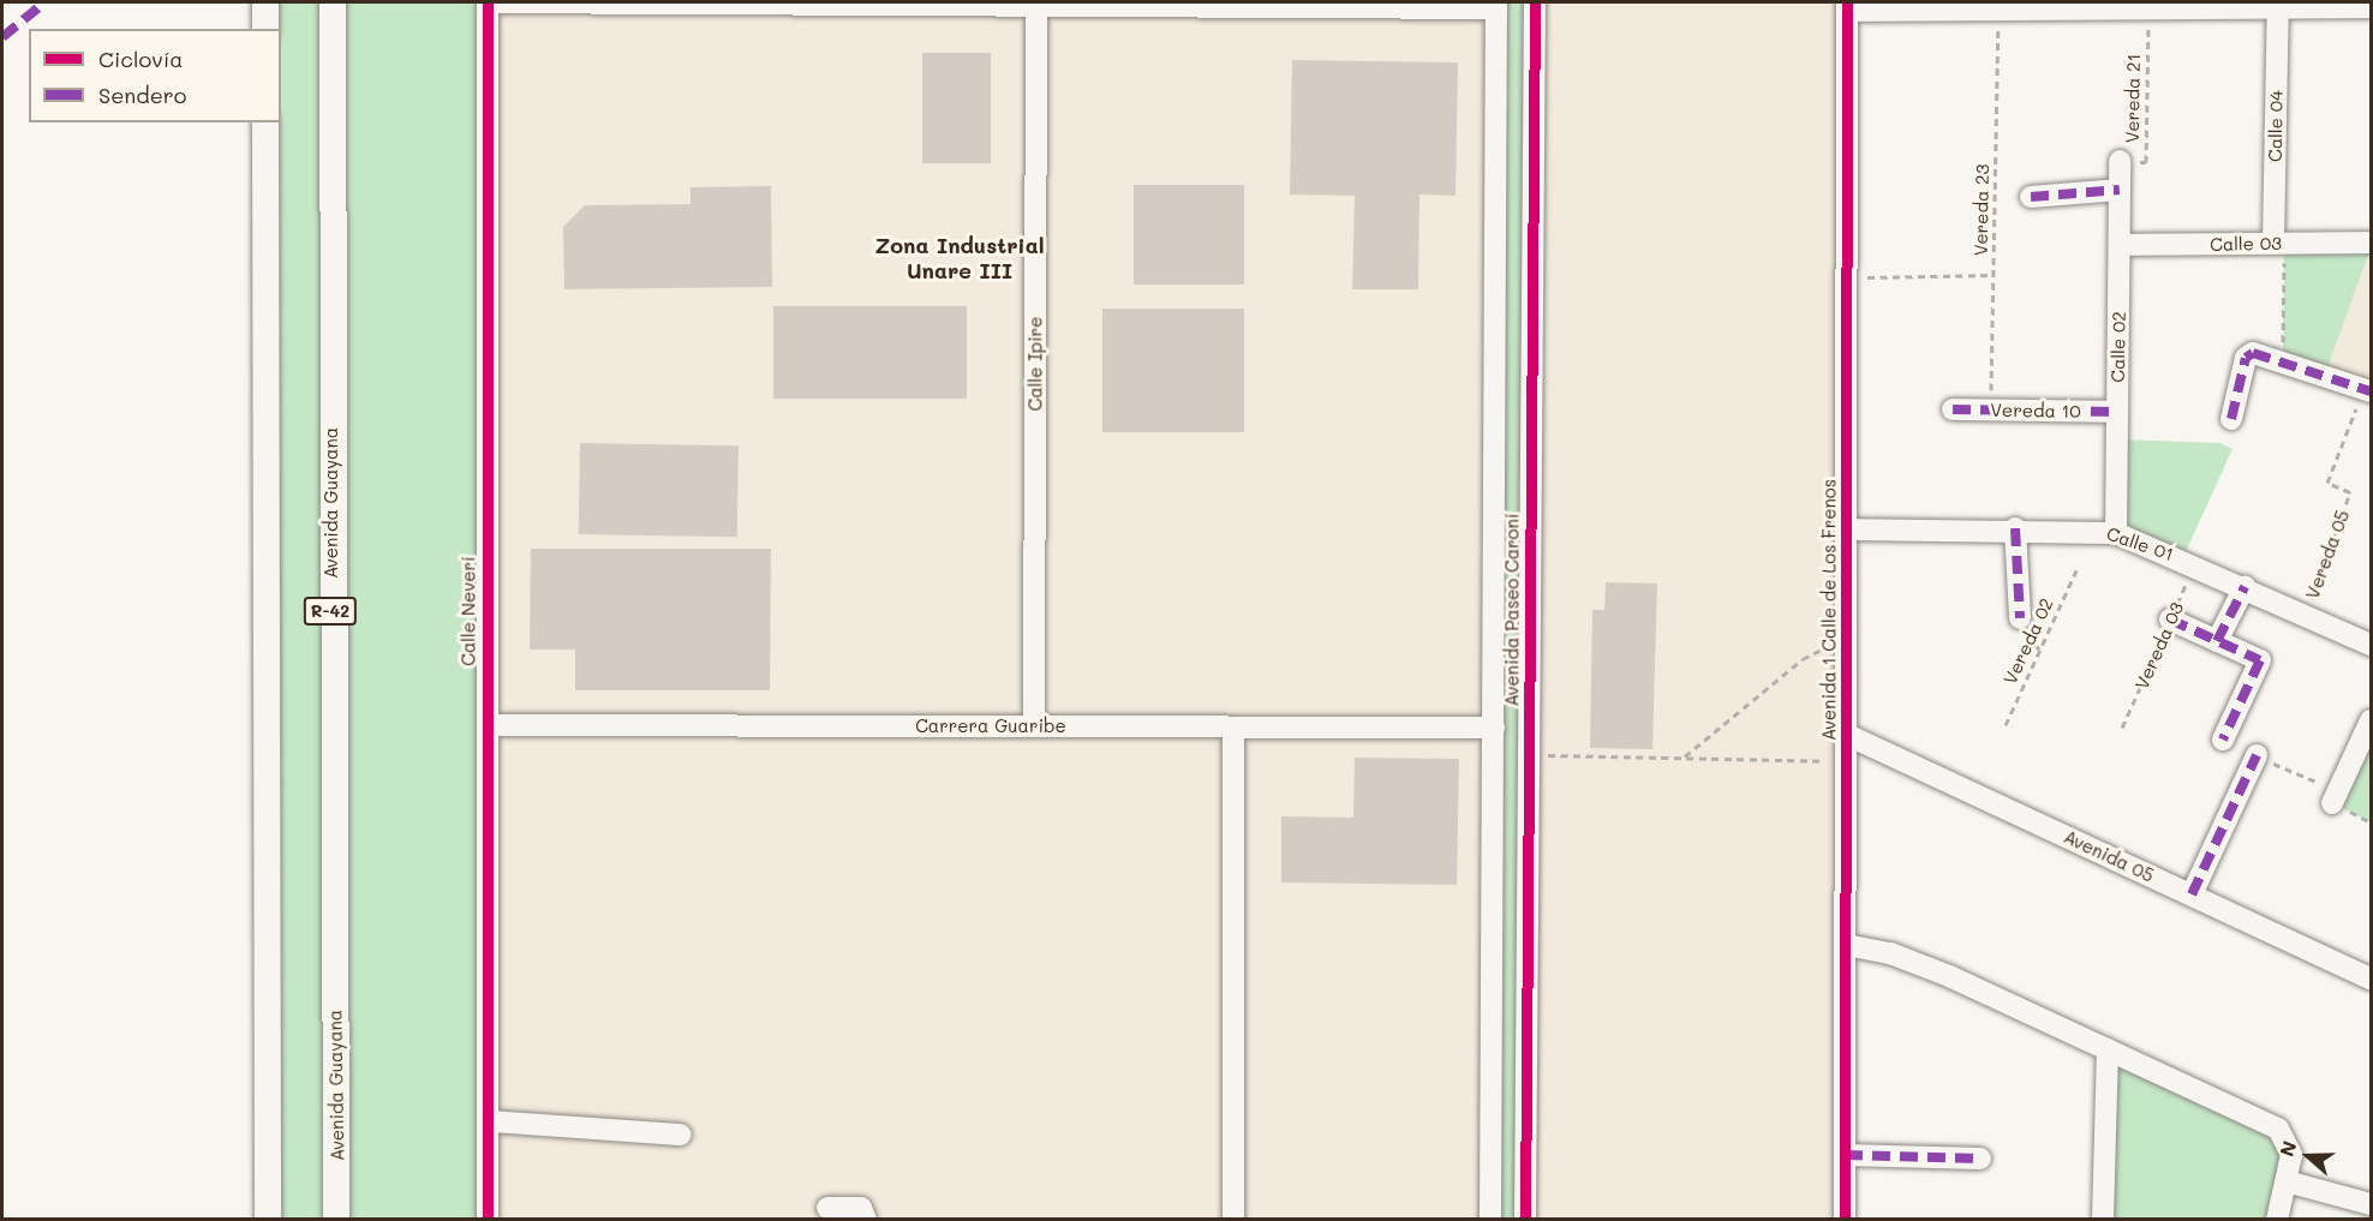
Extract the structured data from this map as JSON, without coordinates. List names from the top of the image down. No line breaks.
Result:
{"streets":{"main road":["Avenida Guayana","R-42"],"street":["Calle 04","Calle 03","Calle 02","Calle Ipire","Vereda 10","Calle 01","Avenida Paseo Caroní","Avenida 1 Calle de Los Frenos","Calle Neverí","Carrera Guaribe","Avenida 05"],"path":["Vereda 21","Vereda 23","Vereda 05","Vereda 02","Vereda 03"]},"crossings":[["Vereda 21","Calle 02"],["Calle 04","Calle 03"],["Vereda 23","Vereda 10"],["Calle 03","Calle 02"],["Calle 02","Vereda 10"],["Calle 02","Calle 01"],["Calle Ipire","Carrera Guaribe"],["Calle 01","Vereda 05"],["Calle 01","Avenida 1 Calle de Los Frenos"],["Calle 01","Vereda 03"],["Avenida Paseo Caroní","Carrera Guaribe"],["Avenida 1 Calle de Los Frenos","Avenida 05"],["Calle Neverí","Carrera Guaribe"]],"districts":["Zona Industrial Unare III"],"legend":["Ciclovía","Sendero"],"north":"left"}
